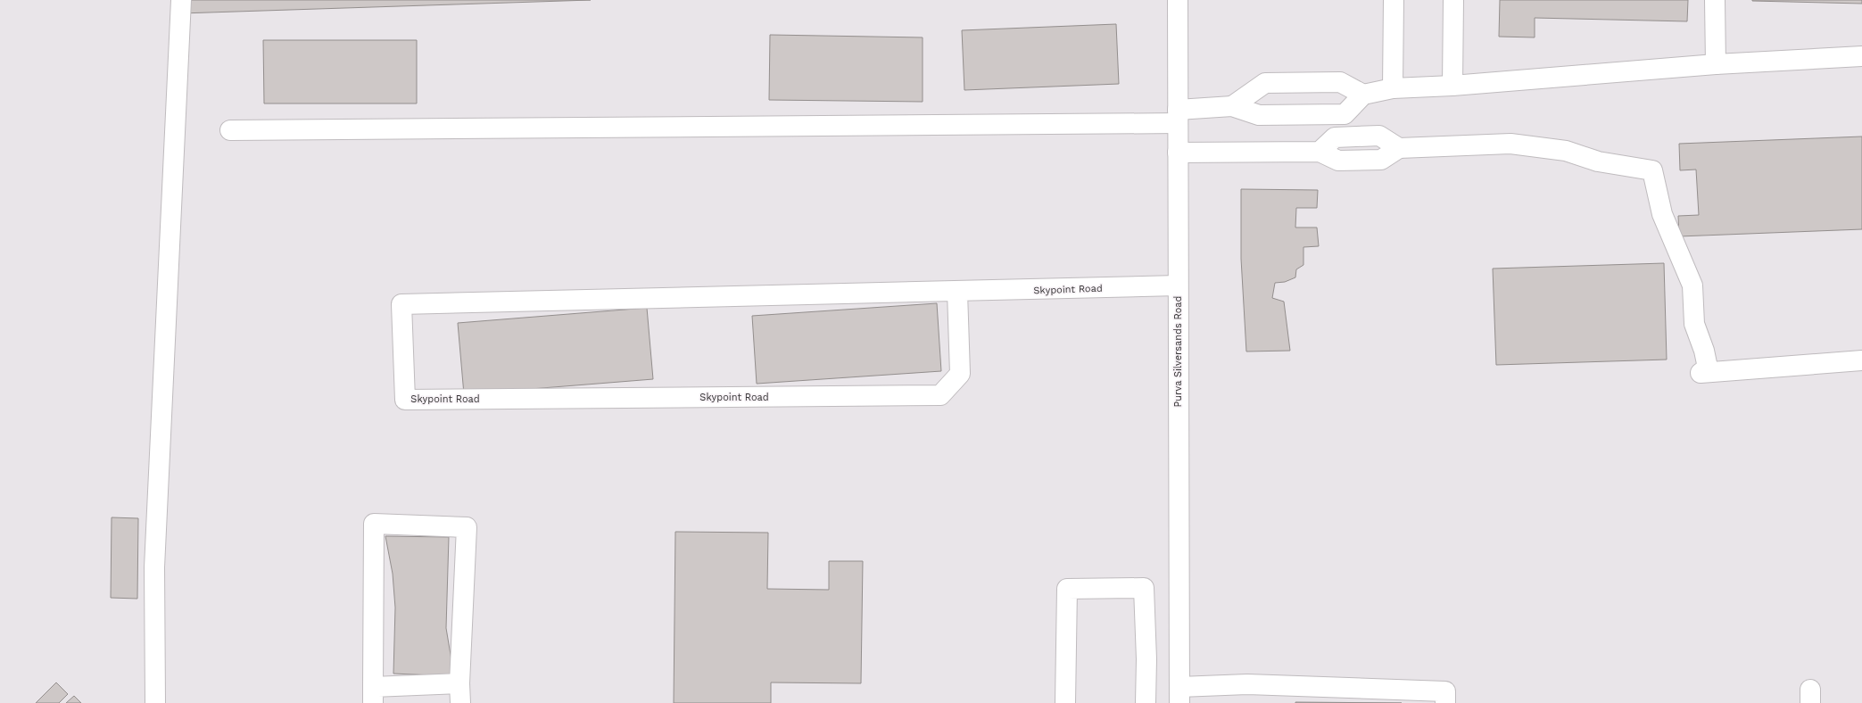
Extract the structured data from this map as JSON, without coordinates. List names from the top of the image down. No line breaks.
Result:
{"streets":{"street":["Skypoint Road","Purva Silversands Road"]},"crossings":[["Skypoint Road","Purva Silversands Road"]]}
